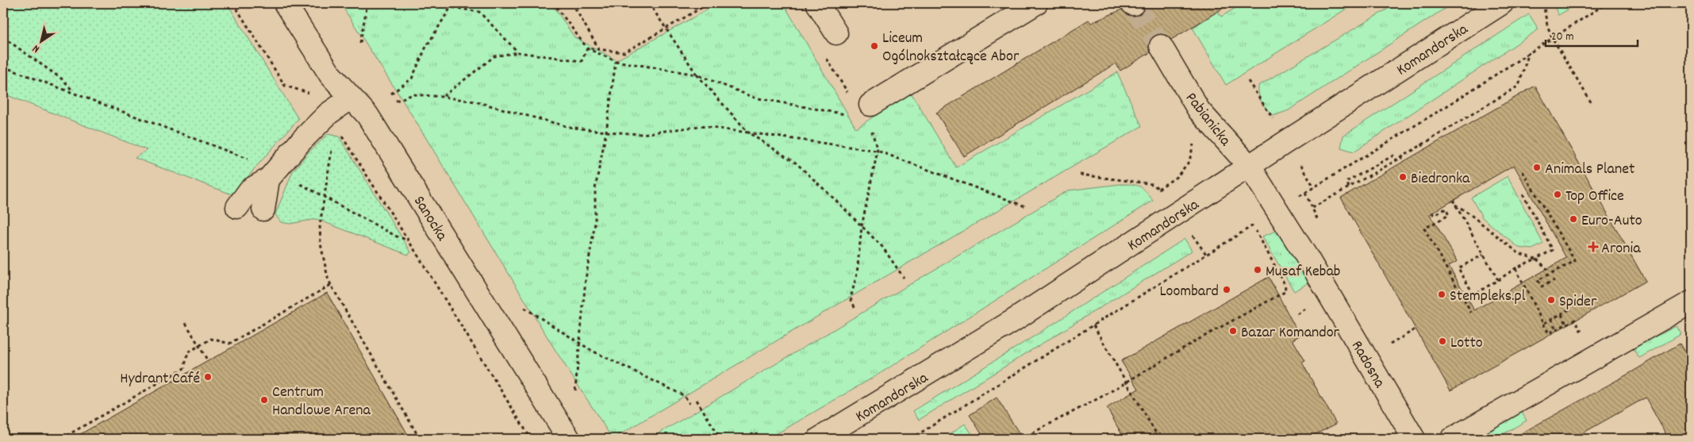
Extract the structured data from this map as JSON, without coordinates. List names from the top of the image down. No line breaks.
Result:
{"streets":{"street":["Komandorska","Pabianicka","Sanocka","Radosna"]},"crossings":[["Komandorska","Pabianicka"],["Komandorska","Radosna"],["Pabianicka","Radosna"]],"places":{"other":["Liceum Ogólnokształcące Abor","Animals Planet","Biedronka","Top Office","Euro-Auto","Musaf Kebab","Loombard","Stempleks.pl","Spider","Bazar Komandor","Lotto","Hydrant Café","Centrum Handlowe Arena"],"health":["Aronia"]},"scale_bar":"20 m","north":"bottom left"}
